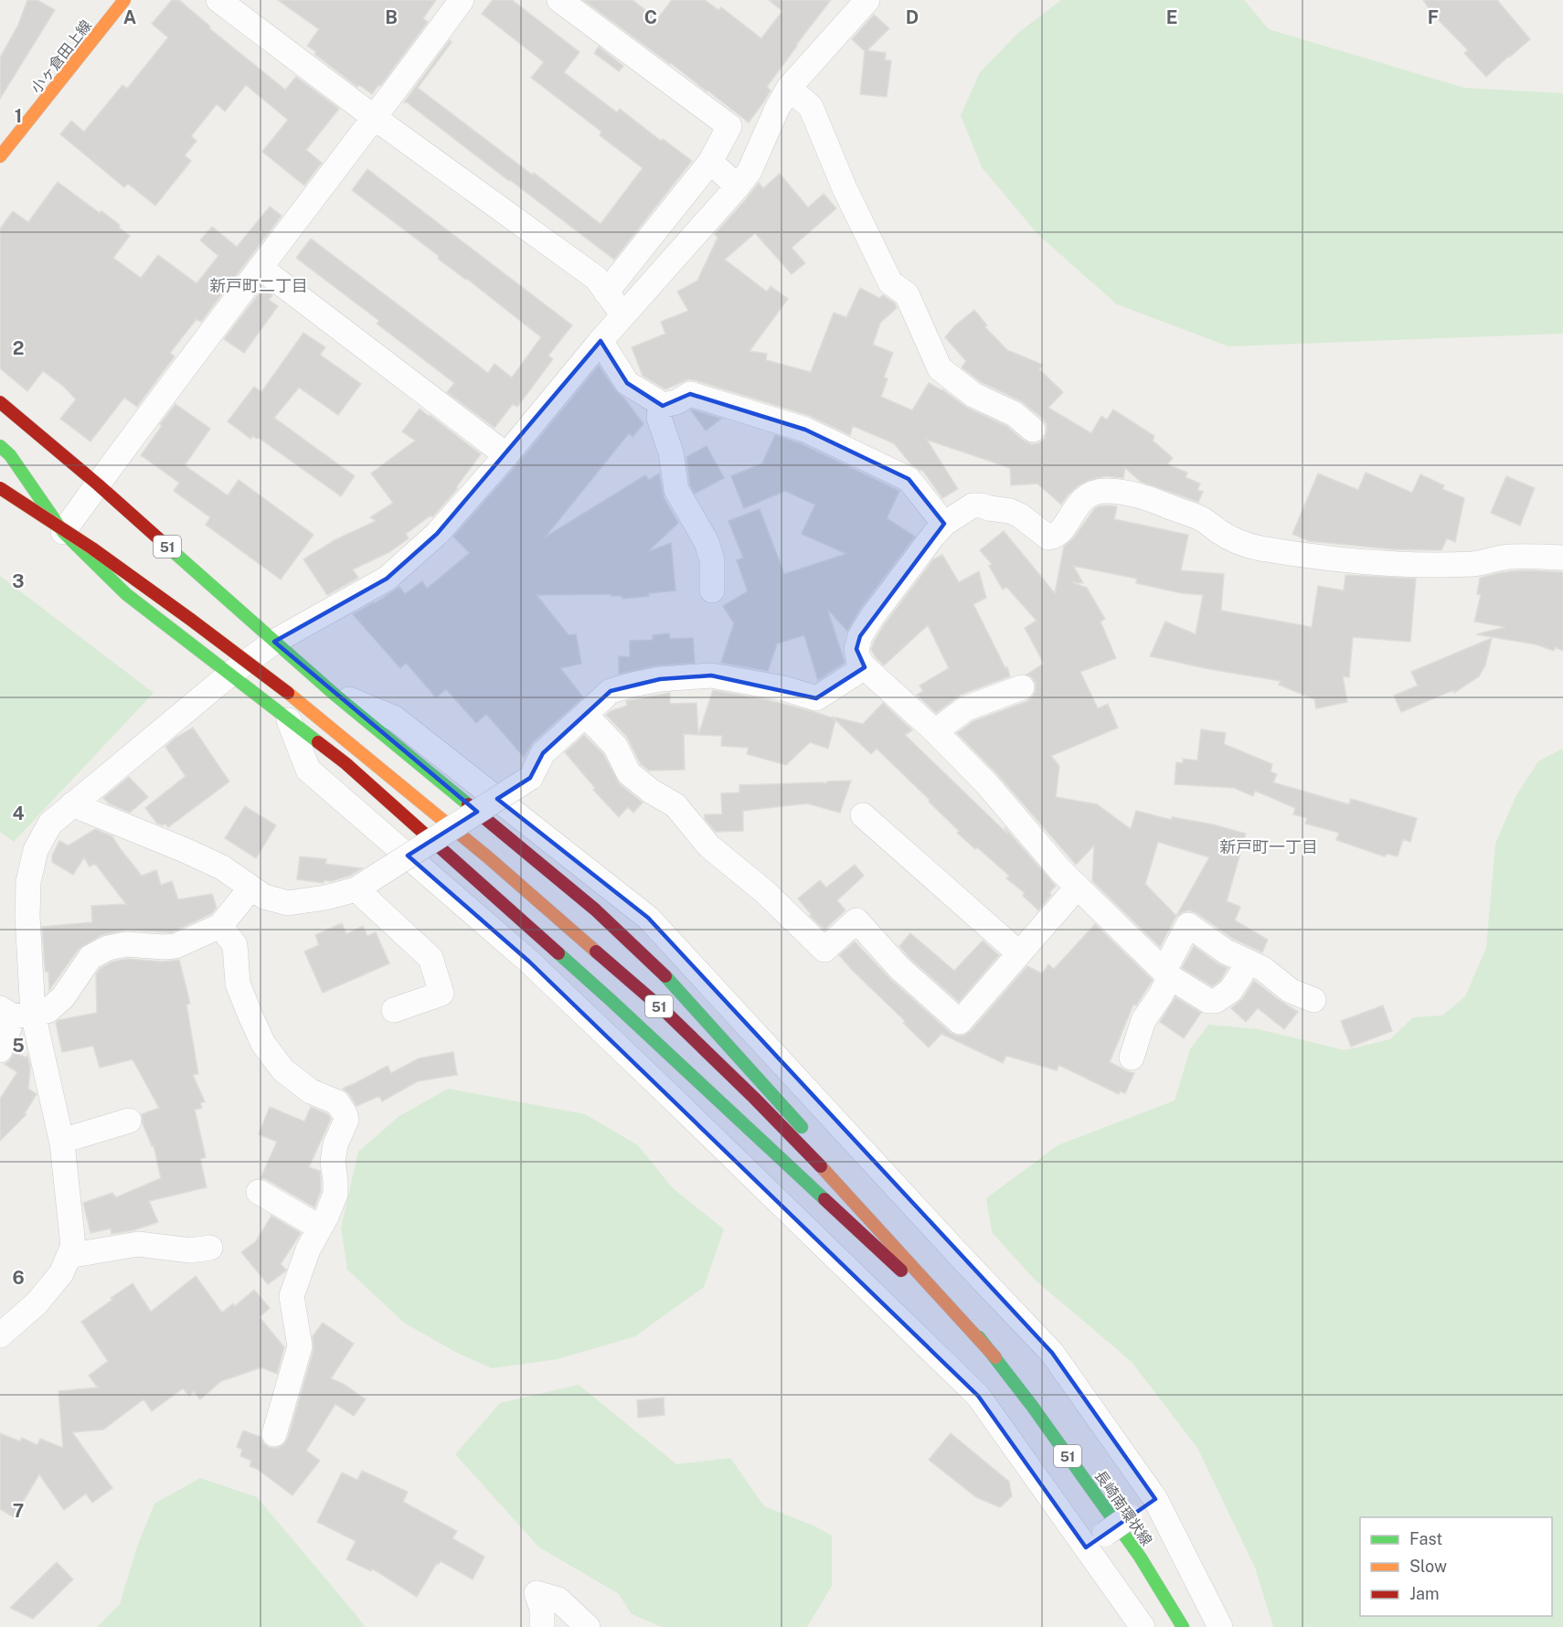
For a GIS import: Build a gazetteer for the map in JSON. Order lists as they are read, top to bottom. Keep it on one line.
{"streets":{"main road":["小ヶ倉田上線","51","長崎南環状線"]},"crossings":[["51","長崎南環状線"]],"districts":["新戸町二丁目","新戸町一丁目"],"legend":["Fast","Slow","Jam"],"grid":{"columns":["A","B","C","D","E","F"],"rows":["1","2","3","4","5","6","7"]}}
